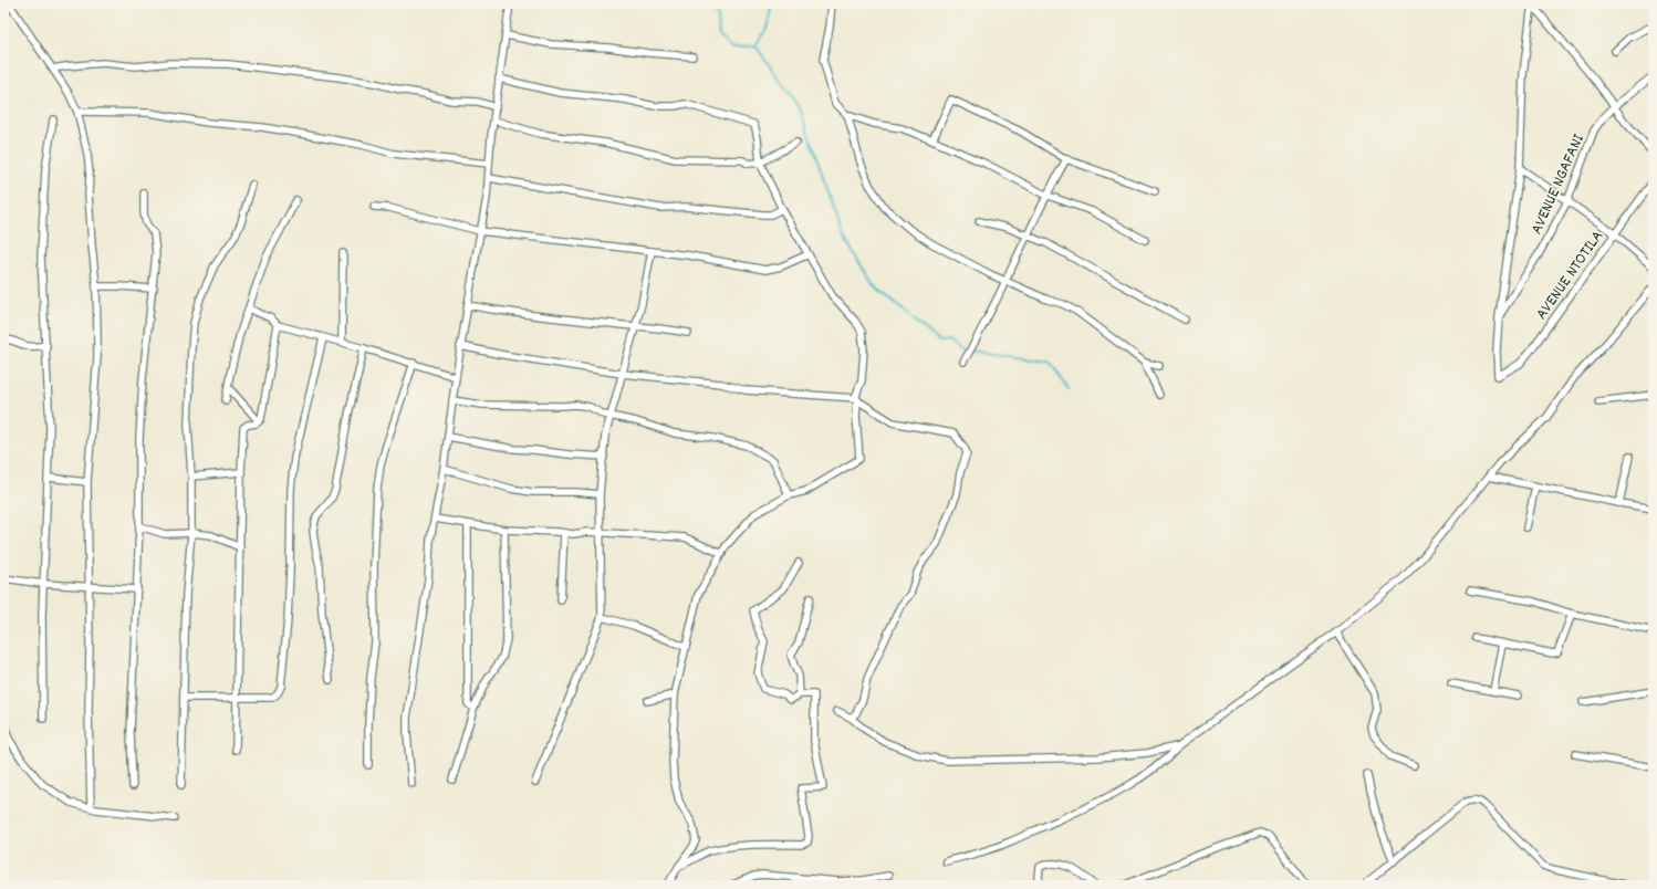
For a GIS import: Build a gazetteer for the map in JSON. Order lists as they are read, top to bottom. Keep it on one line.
{"streets":{"street":["AVENUE NGAFANI","AVENUE NTOTILA"]},"crossings":[["AVENUE NGAFANI","AVENUE NTOTILA"]]}
